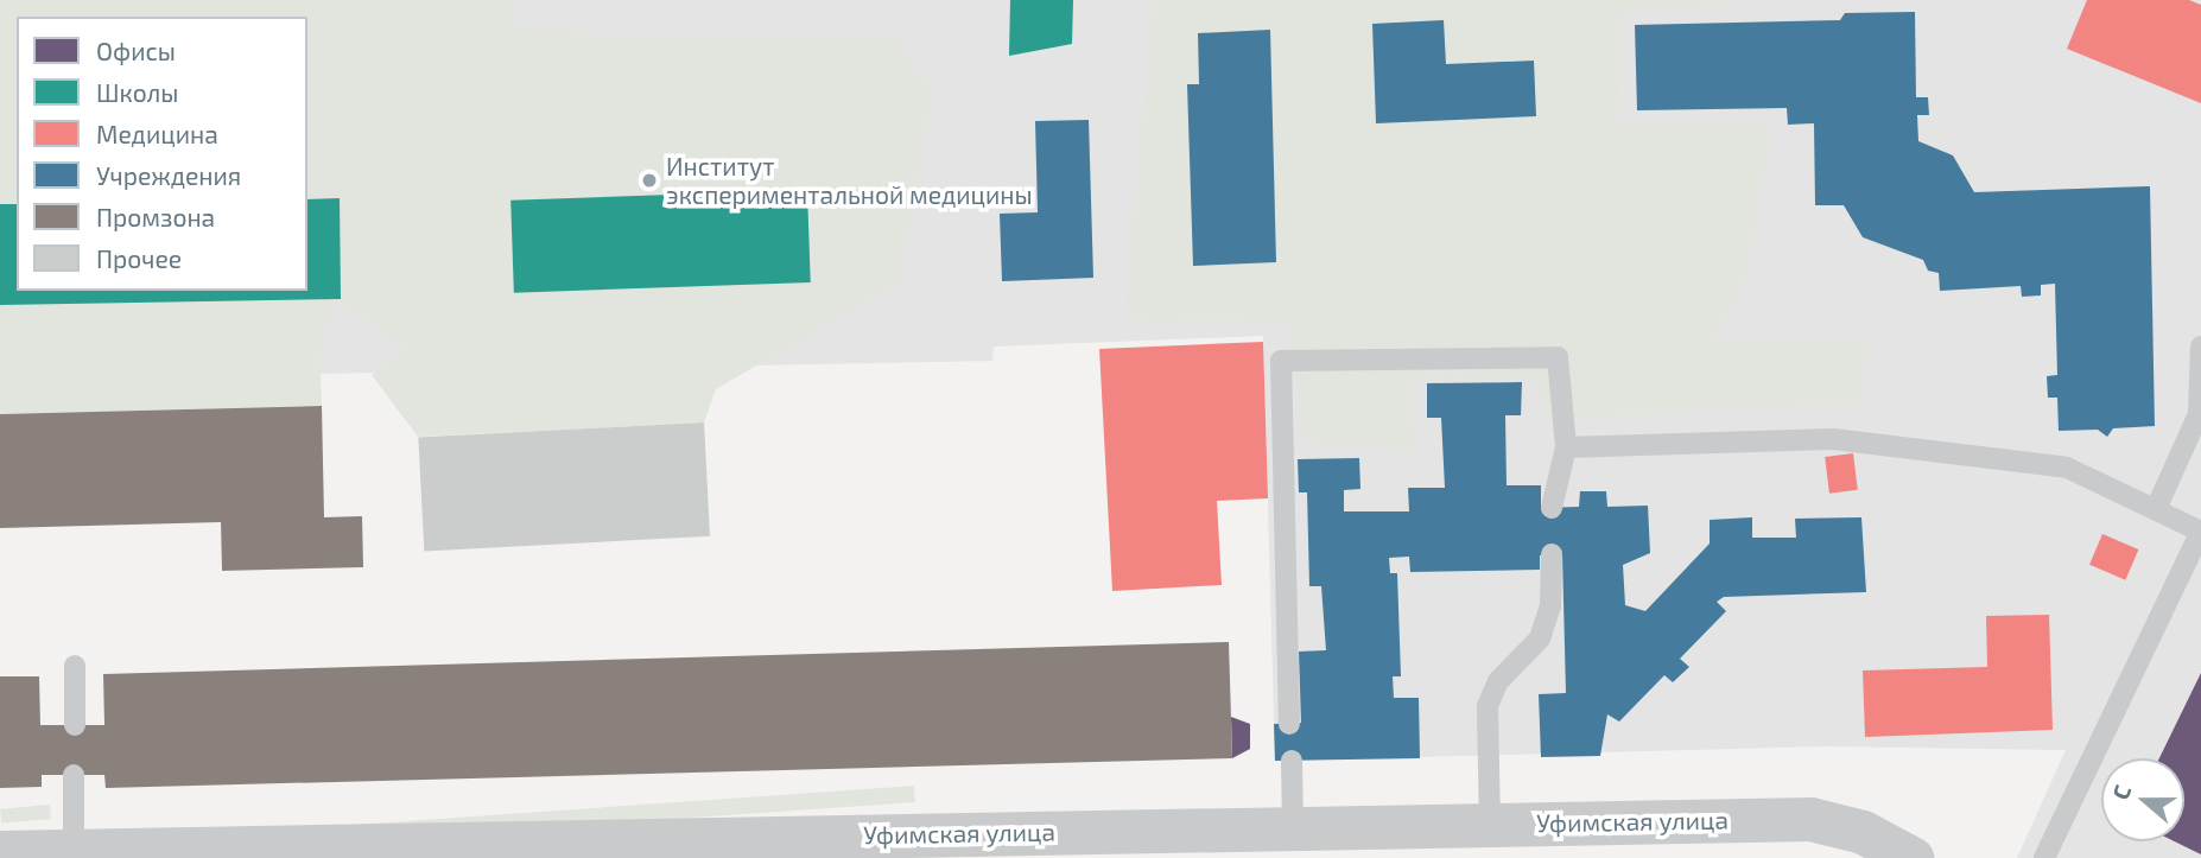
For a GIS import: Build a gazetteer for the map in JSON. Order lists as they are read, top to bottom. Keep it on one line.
{"streets":{"street":["Уфимская улица"]},"places":["Институт экспериментальной медицины"],"legend":["Офисы","Школы","Медицина","Учреждения","Промзона","Прочее"],"north":"left"}
